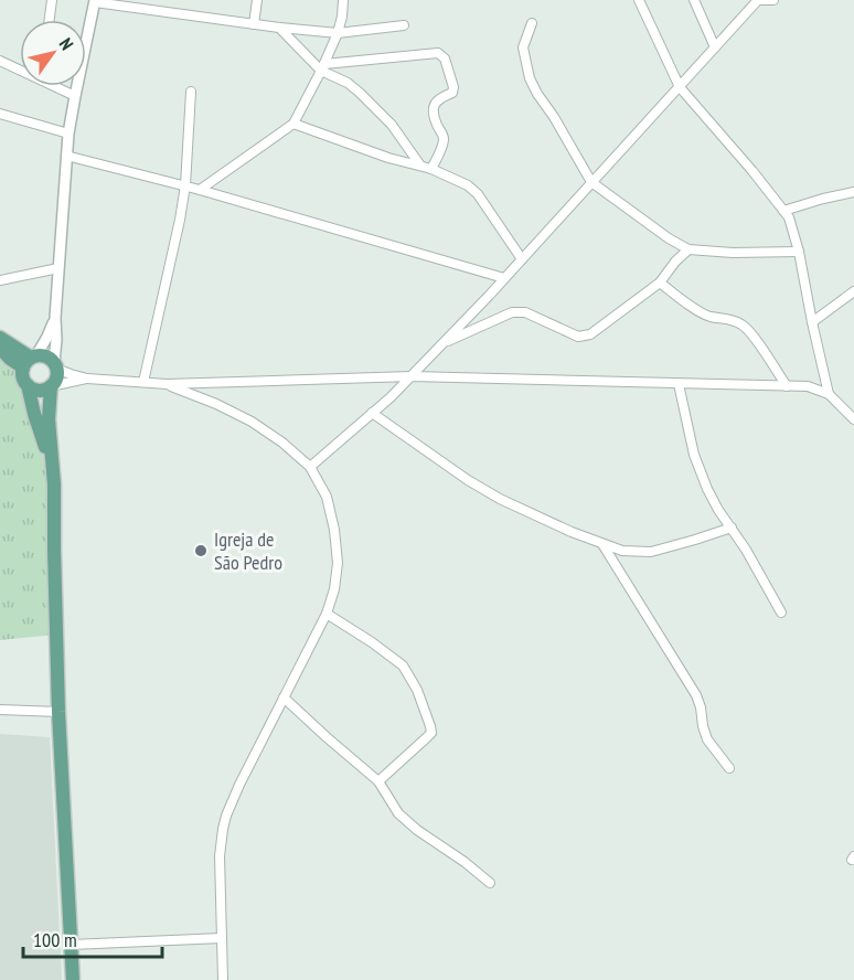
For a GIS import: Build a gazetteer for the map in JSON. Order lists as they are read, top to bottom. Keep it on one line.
{"places":["Igreja de São Pedro"],"scale_bar":"100 m","north":"top right"}
